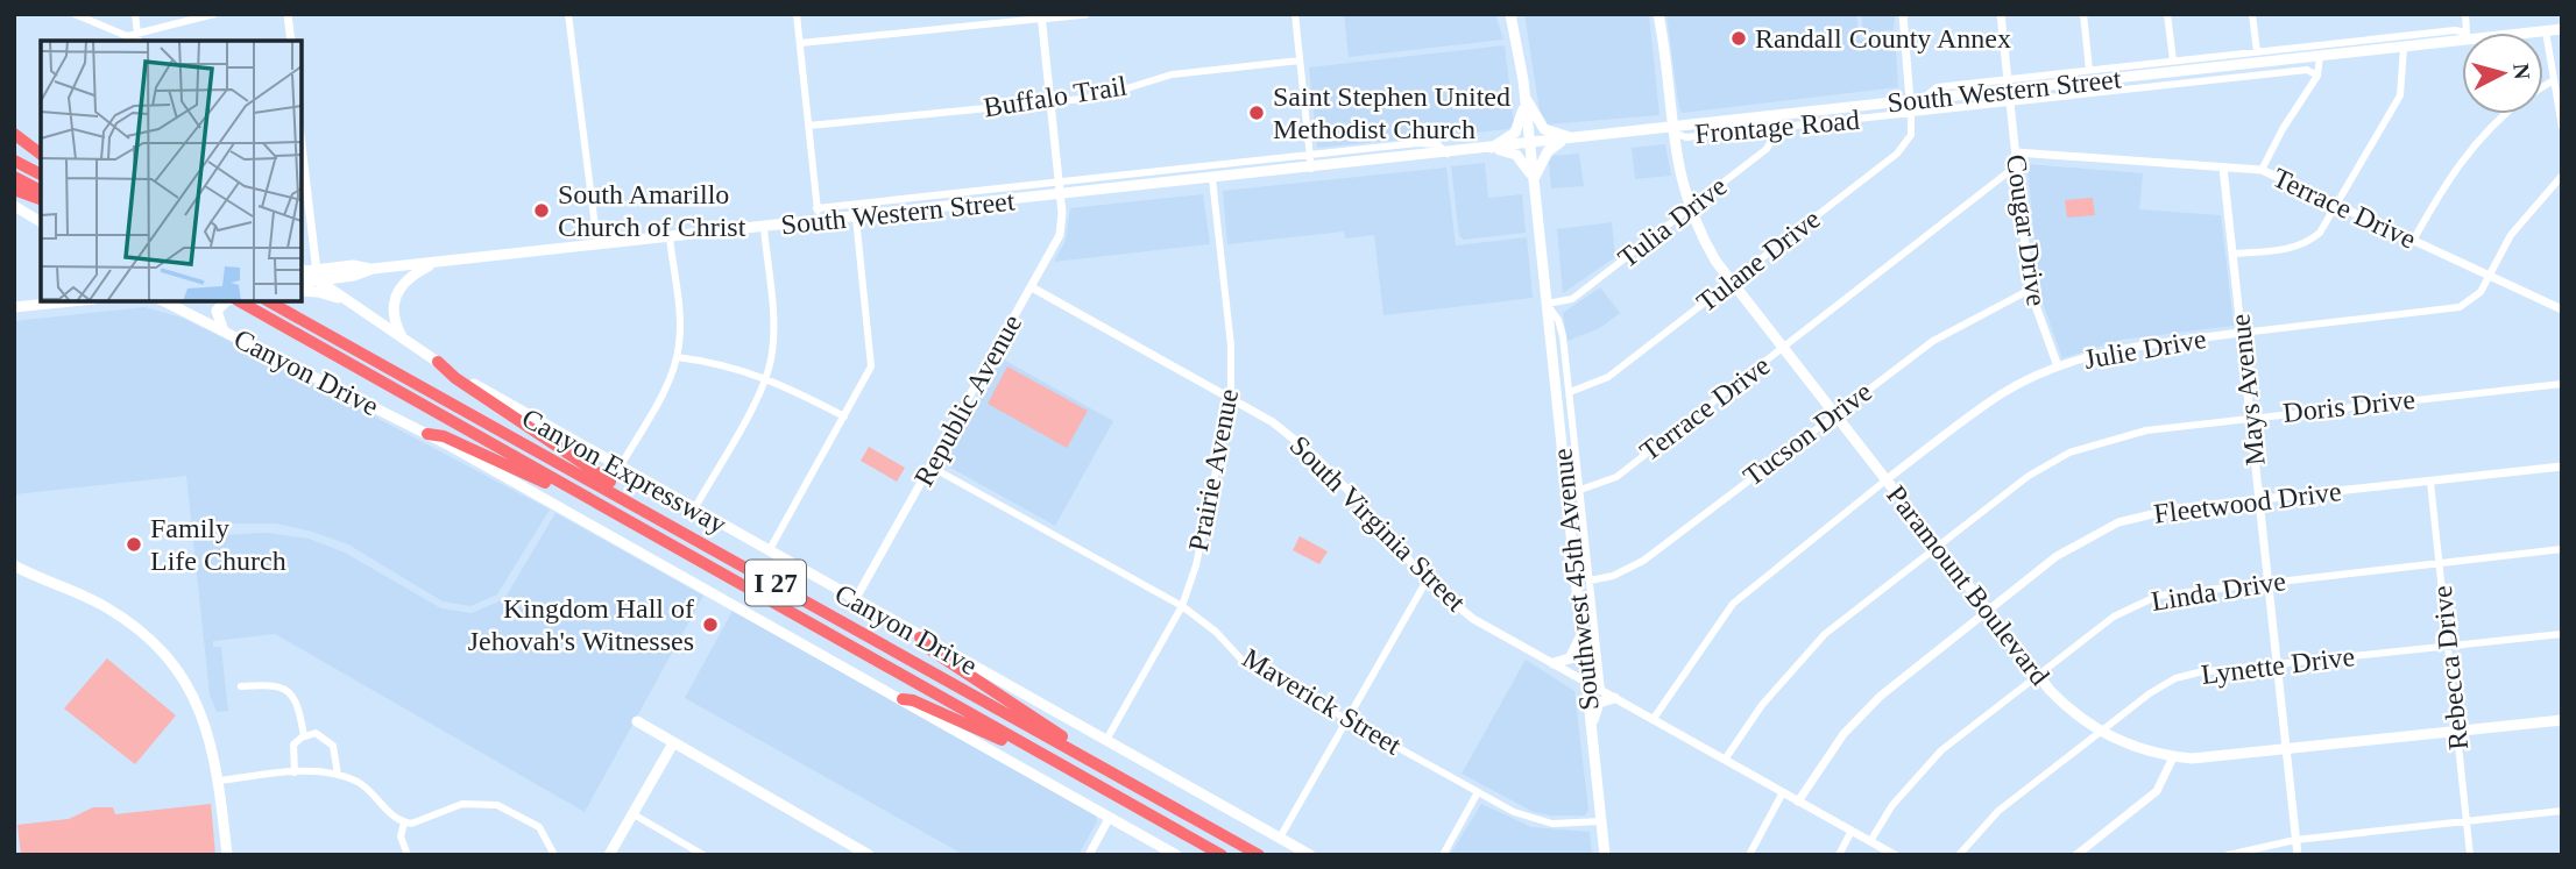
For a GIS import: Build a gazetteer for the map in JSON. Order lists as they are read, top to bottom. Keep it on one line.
{"streets":{"highway":["Canyon Expressway","I 27"],"main road":["South Western Street","Canyon Drive","Southwest 45th Avenue","Paramount Boulevard"],"street":["Buffalo Trail","Frontage Road","Terrace Drive","Tulia Drive","Cougar Drive","Tulane Drive","Julie Drive","Mays Avenue","Republic Avenue","Doris Drive","Tucson Drive","Prairie Avenue","Fleetwood Drive","South Virginia Street","Linda Drive","Lynette Drive","Rebecca Drive","Maverick Street"]},"crossings":[["South Western Street","Frontage Road"],["South Western Street","Tulia Drive"],["South Western Street","Cougar Drive"],["South Western Street","Tulane Drive"],["South Western Street","Canyon Drive"],["South Western Street","Republic Avenue"],["South Western Street","Prairie Avenue"],["South Western Street","Southwest 45th Avenue"],["South Western Street","Paramount Boulevard"],["Buffalo Trail","Republic Avenue"],["Frontage Road","Tulia Drive"],["Frontage Road","Cougar Drive"],["Frontage Road","Tulane Drive"],["Terrace Drive","Cougar Drive"],["Terrace Drive","Julie Drive"],["Terrace Drive","Mays Avenue"],["Terrace Drive","Southwest 45th Avenue"],["Terrace Drive","Paramount Boulevard"],["Tulia Drive","Southwest 45th Avenue"],["Tulia Drive","Paramount Boulevard"],["Cougar Drive","Julie Drive"],["Cougar Drive","Tucson Drive"],["Tulane Drive","Southwest 45th Avenue"],["Tulane Drive","Paramount Boulevard"],["Julie Drive","Mays Avenue"],["Julie Drive","South Virginia Street"],["Julie Drive","Paramount Boulevard"],["Canyon Drive","Republic Avenue"],["Canyon Drive","Prairie Avenue"],["Mays Avenue","Doris Drive"],["Mays Avenue","Fleetwood Drive"],["Mays Avenue","Paramount Boulevard"],["Mays Avenue","Linda Drive"],["Mays Avenue","Lynette Drive"],["Republic Avenue","South Virginia Street"],["Republic Avenue","Maverick Street"],["Doris Drive","South Virginia Street"],["Doris Drive","Paramount Boulevard"],["Tucson Drive","Southwest 45th Avenue"],["Tucson Drive","Paramount Boulevard"],["Prairie Avenue","South Virginia Street"],["Prairie Avenue","Maverick Street"],["Fleetwood Drive","South Virginia Street"],["Fleetwood Drive","Paramount Boulevard"],["Fleetwood Drive","Rebecca Drive"],["South Virginia Street","Southwest 45th Avenue"],["South Virginia Street","Linda Drive"],["Southwest 45th Avenue","Maverick Street"],["Paramount Boulevard","Linda Drive"],["Paramount Boulevard","Lynette Drive"],["Paramount Boulevard","Rebecca Drive"],["Linda Drive","Rebecca Drive"],["Lynette Drive","Rebecca Drive"]],"places":["Randall County Annex","Saint Stephen United Methodist Church","South Amarillo Church of Christ","Family Life Church","Kingdom Hall of Jehovah's Witnesses"],"north":"right"}
